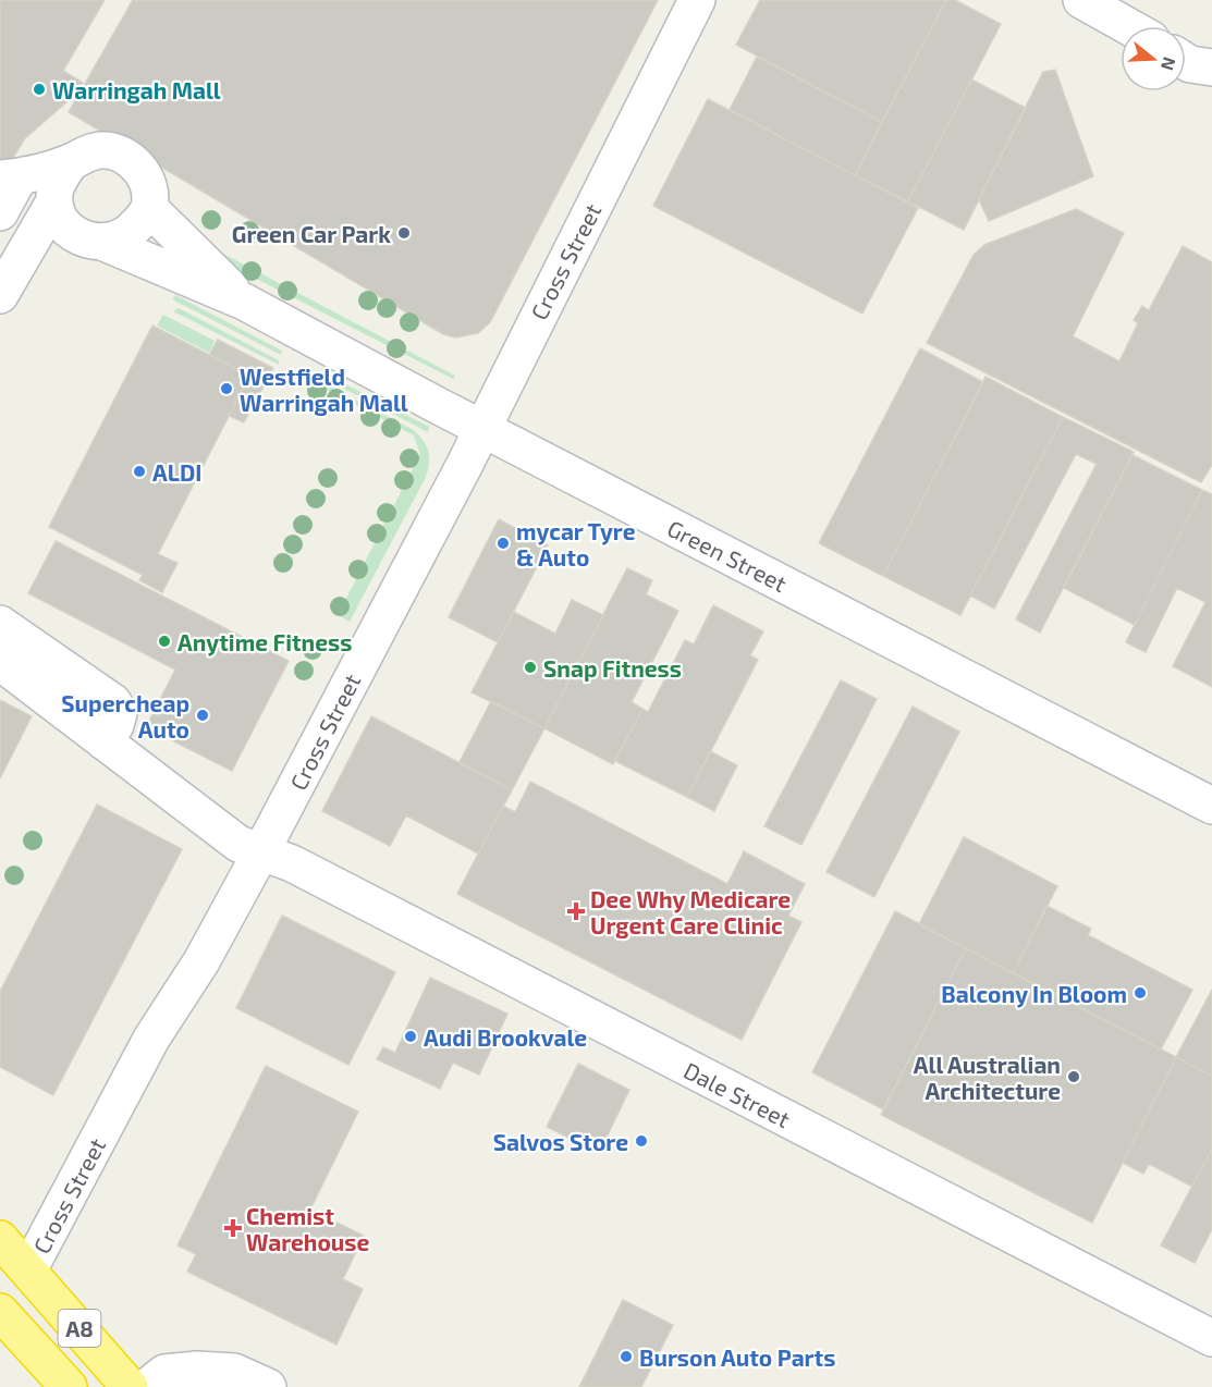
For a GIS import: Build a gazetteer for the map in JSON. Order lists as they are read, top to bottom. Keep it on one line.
{"streets":{"highway":["Cross Street","A8"],"street":["Green Street","Dale Street"]},"crossings":[["Cross Street","Green Street"],["Cross Street","Dale Street"],["Cross Street","A8"]],"places":{"other":["Warringah Mall","Green Car Park","Westfield Warringah Mall","ALDI","mycar Tyre & Auto","Anytime Fitness","Snap Fitness","Supercheap Auto","Balcony In Bloom","Audi Brookvale","All Australian Architecture","Salvos Store","Burson Auto Parts"],"health":["Dee Why Medicare Urgent Care Clinic","Chemist Warehouse"]},"north":"right"}
